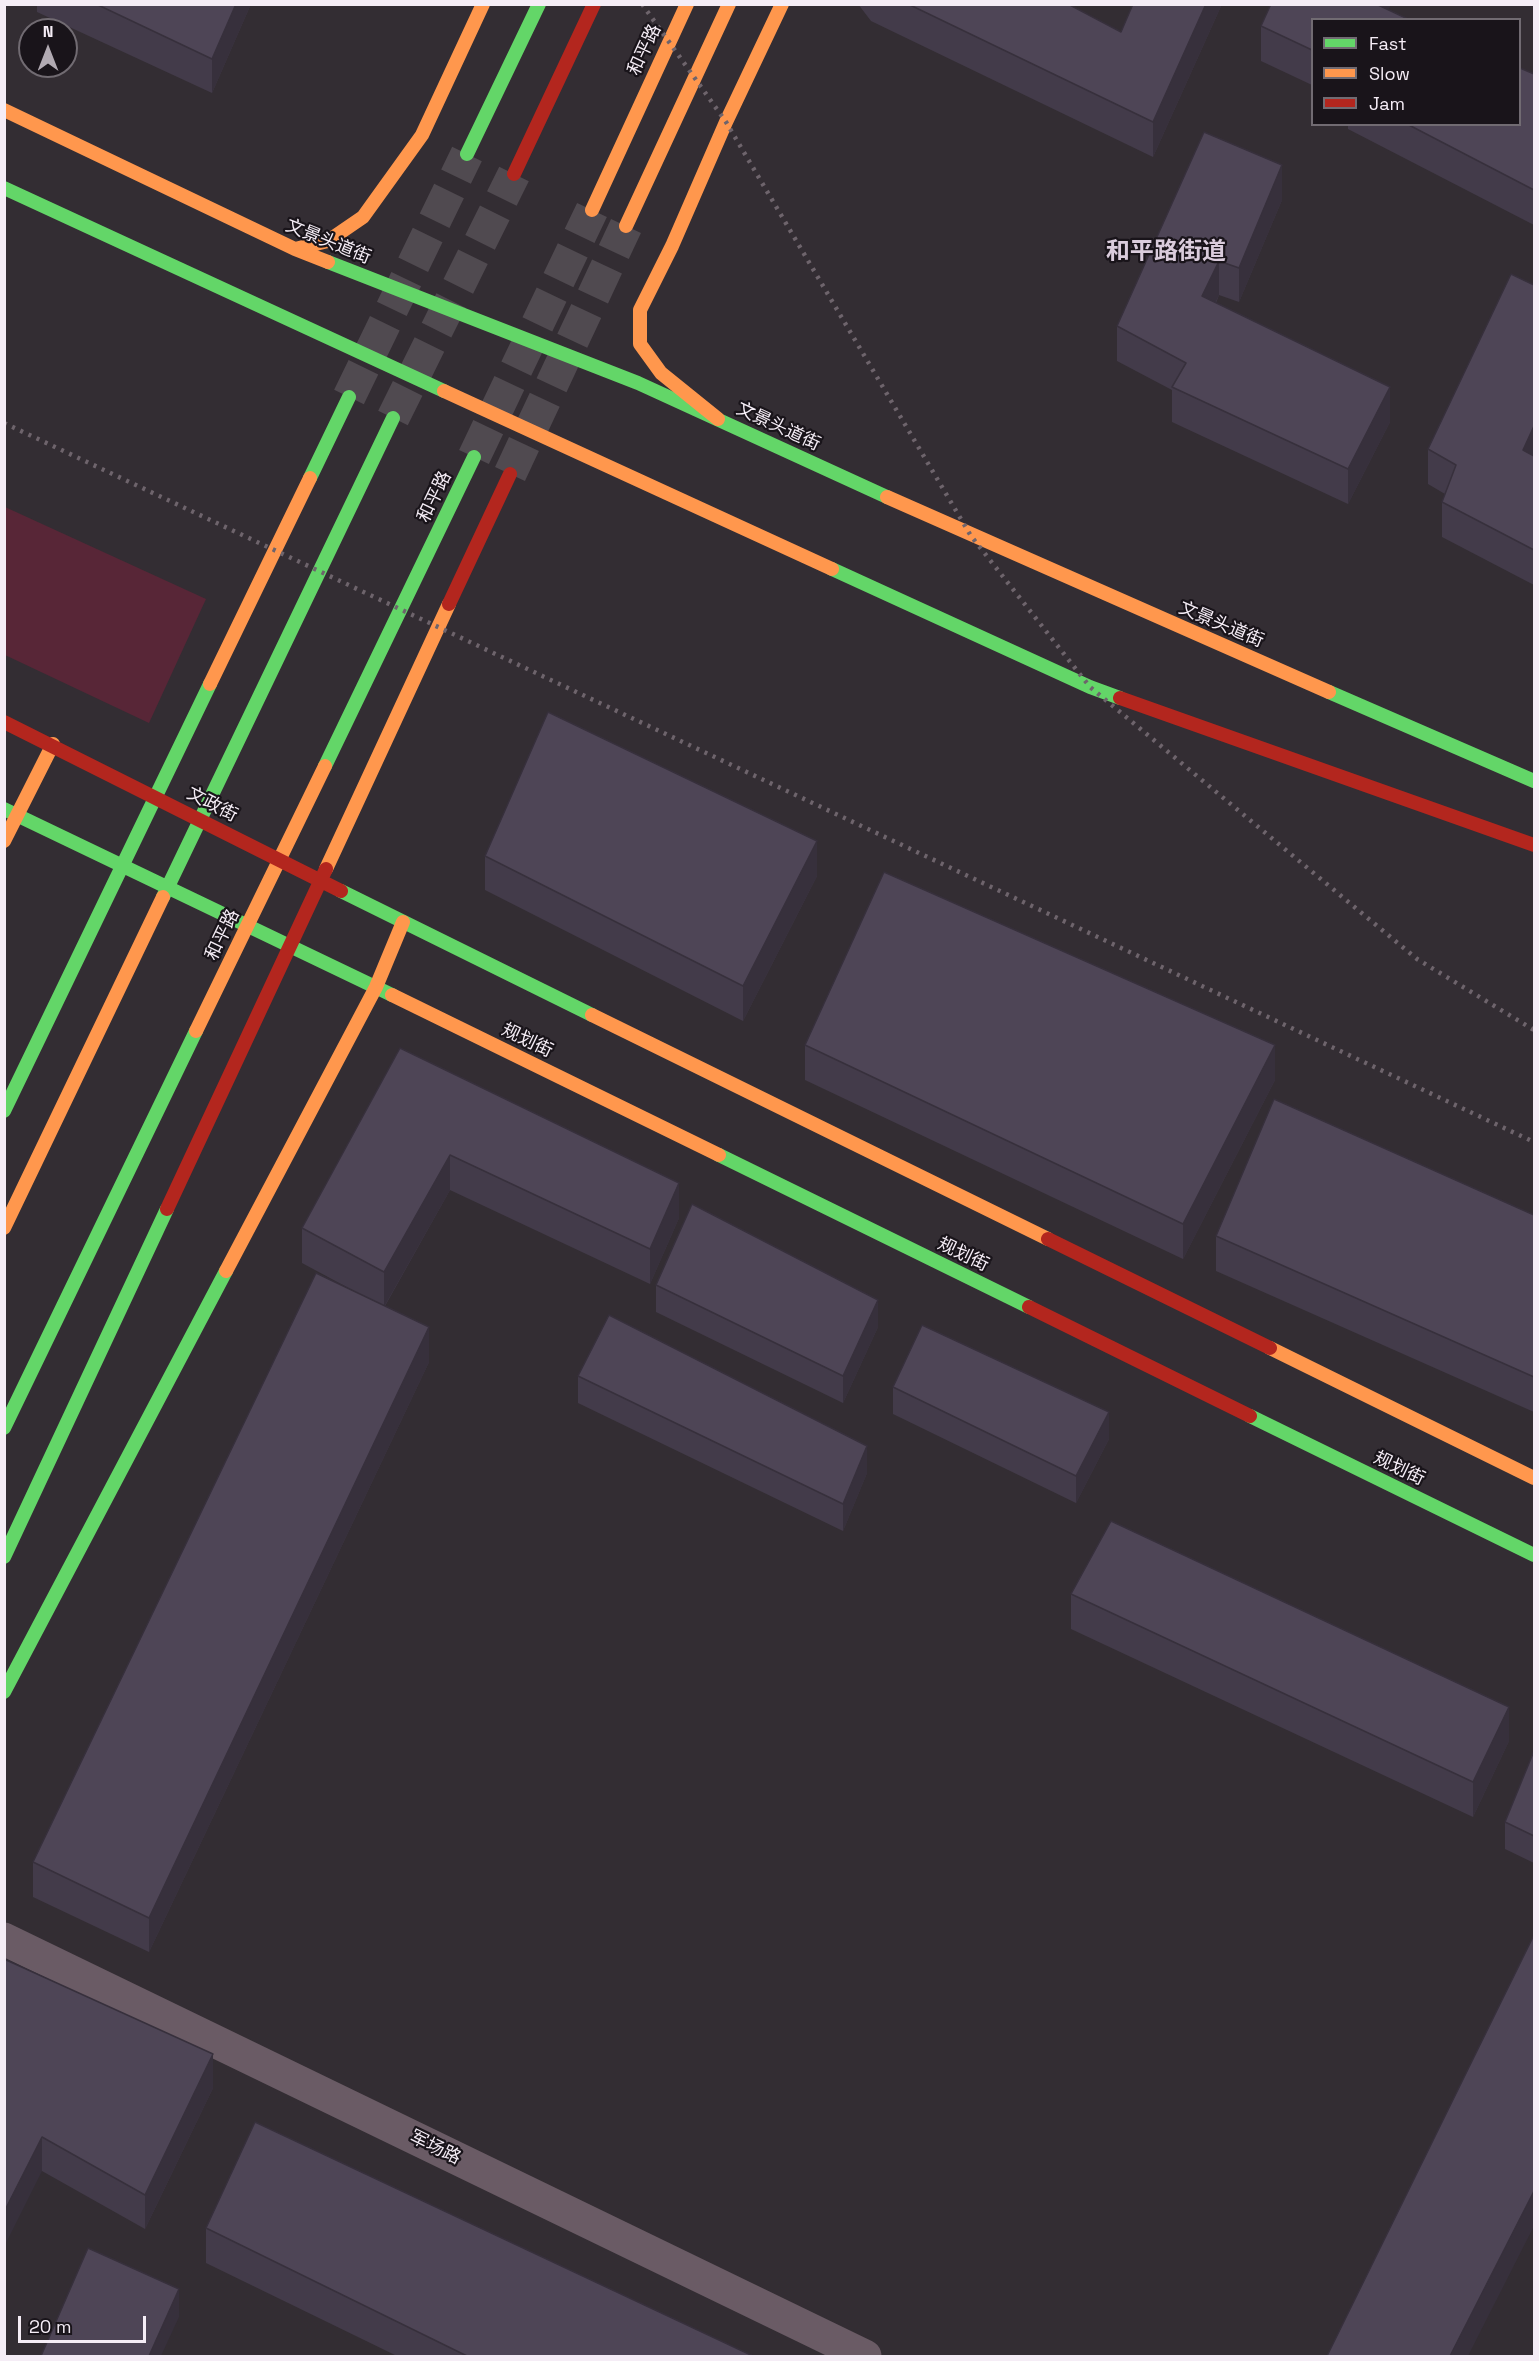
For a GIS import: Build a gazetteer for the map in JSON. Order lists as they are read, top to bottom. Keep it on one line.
{"streets":{"main road":["和平路","文景头道街","文政街","规划街"],"street":["军场路"]},"districts":["和平路街道"],"legend":["Fast","Slow","Jam"],"scale_bar":"20 m","north":"top"}
